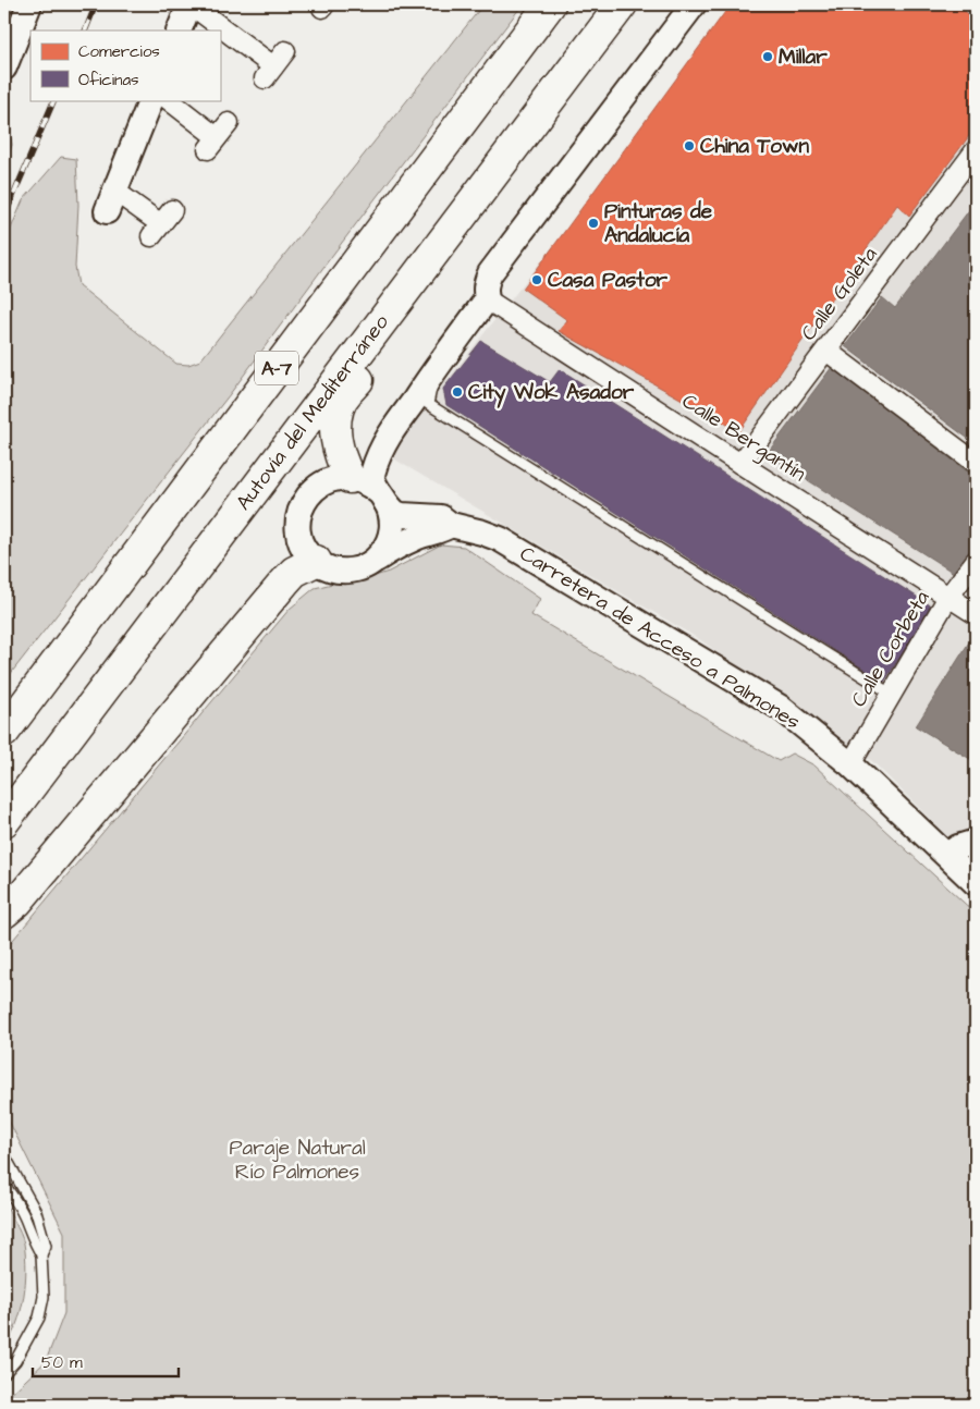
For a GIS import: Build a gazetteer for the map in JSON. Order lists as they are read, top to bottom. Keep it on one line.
{"streets":{"highway":["A-7","Autovía del Mediterráneo"],"street":["Calle Goleta","Calle Bergantín","Carretera de Acceso a Palmones","Calle Corbeta"]},"crossings":[["Calle Goleta","Calle Bergantín"],["Calle Bergantín","Calle Corbeta"],["Carretera de Acceso a Palmones","Calle Corbeta"]],"parks":["Paraje Natural Río Palmones"],"places":["Millar","China Town","Pinturas de Andalucía","Casa Pastor","City Wok Asador"],"legend":["Comercios","Oficinas"],"scale_bar":"50 m"}
